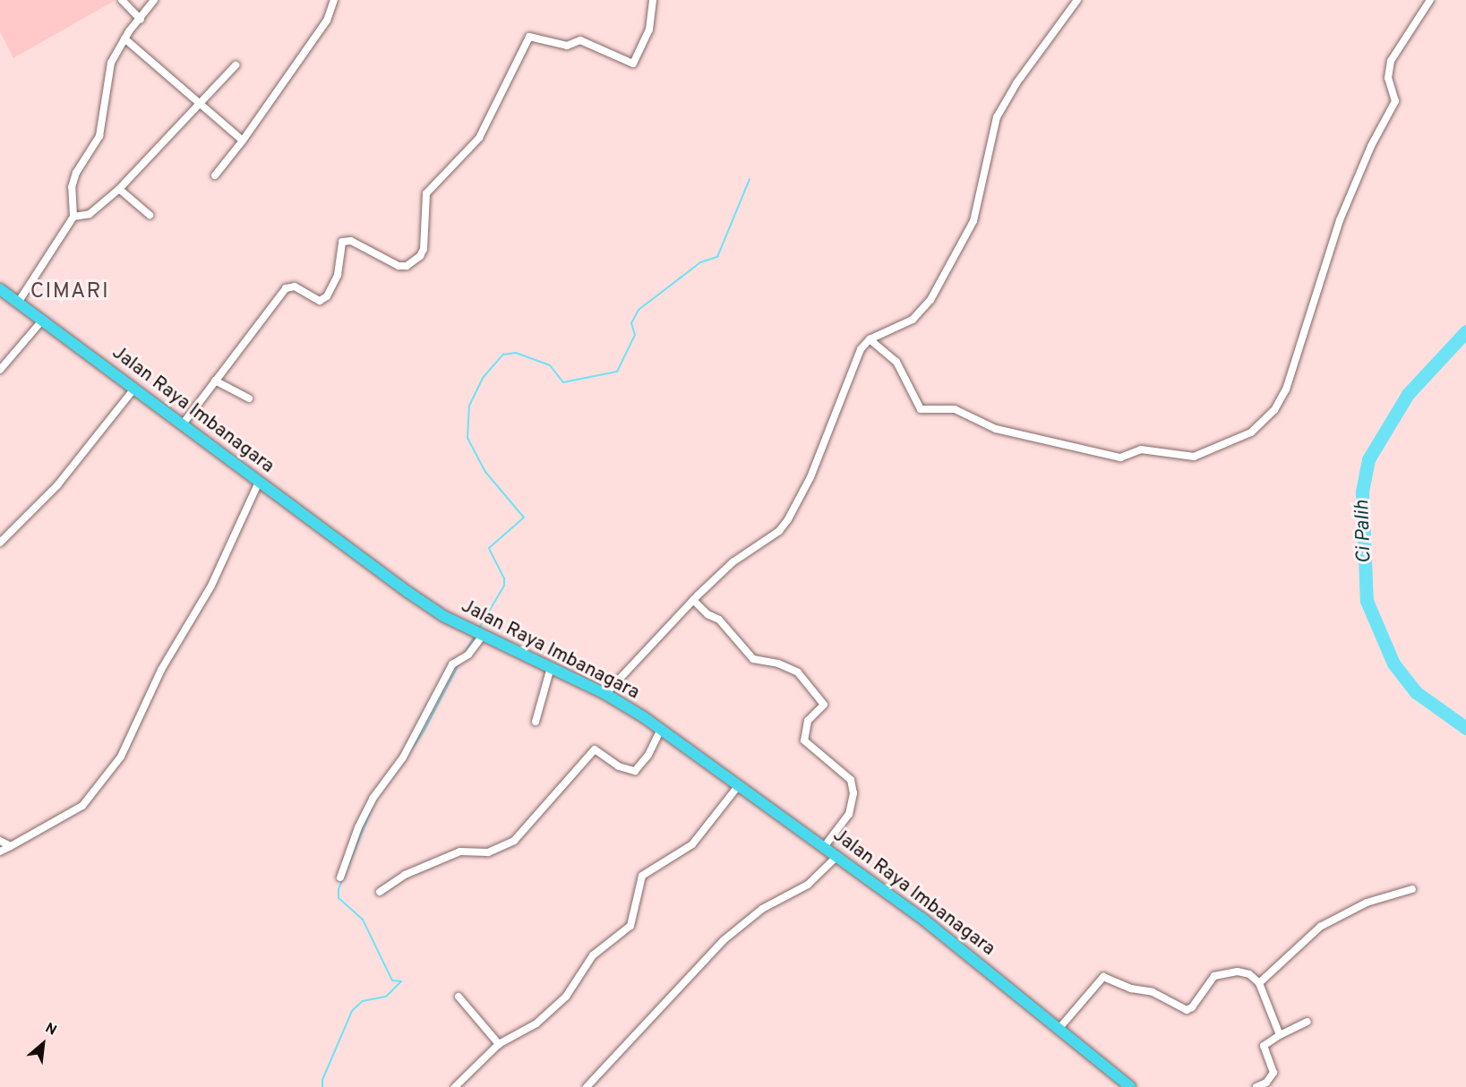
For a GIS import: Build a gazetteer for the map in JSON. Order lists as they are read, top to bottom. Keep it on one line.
{"streets":{"highway":["Jalan Raya Imbanagara"]},"districts":["CIMARI"],"water":["Ci Palih"],"north":"top right"}
